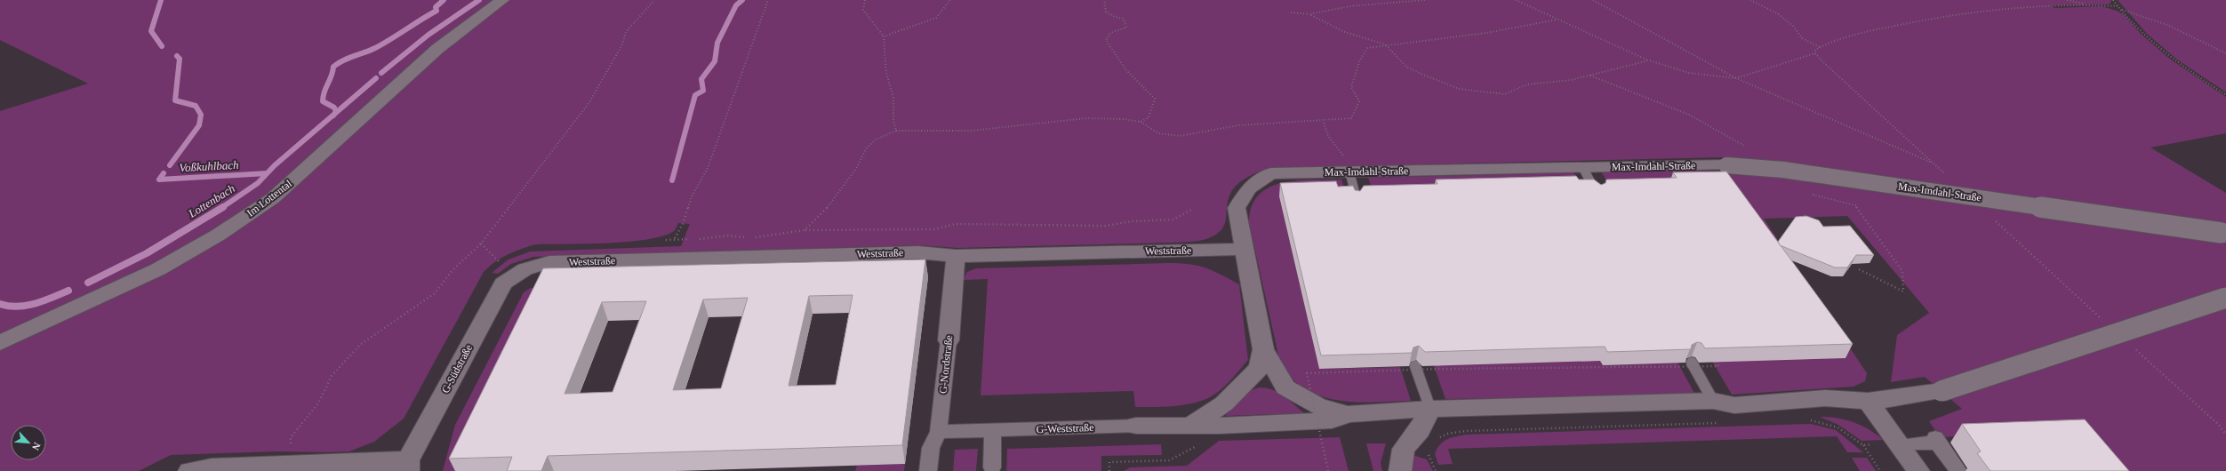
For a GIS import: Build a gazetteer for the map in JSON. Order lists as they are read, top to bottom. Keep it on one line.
{"streets":{"street":["Max-Imdahl-Straße","Im Lottental","Weststraße","G-Nordstraße","G-Südstraße","G-Weststraße"]},"crossings":[["Max-Imdahl-Straße","Weststraße"],["Max-Imdahl-Straße","G-Weststraße"],["Weststraße","G-Nordstraße"],["Weststraße","G-Südstraße"],["G-Nordstraße","G-Weststraße"]],"water":["Voßkuhlbach","Lottenbach"],"north":"bottom right"}
